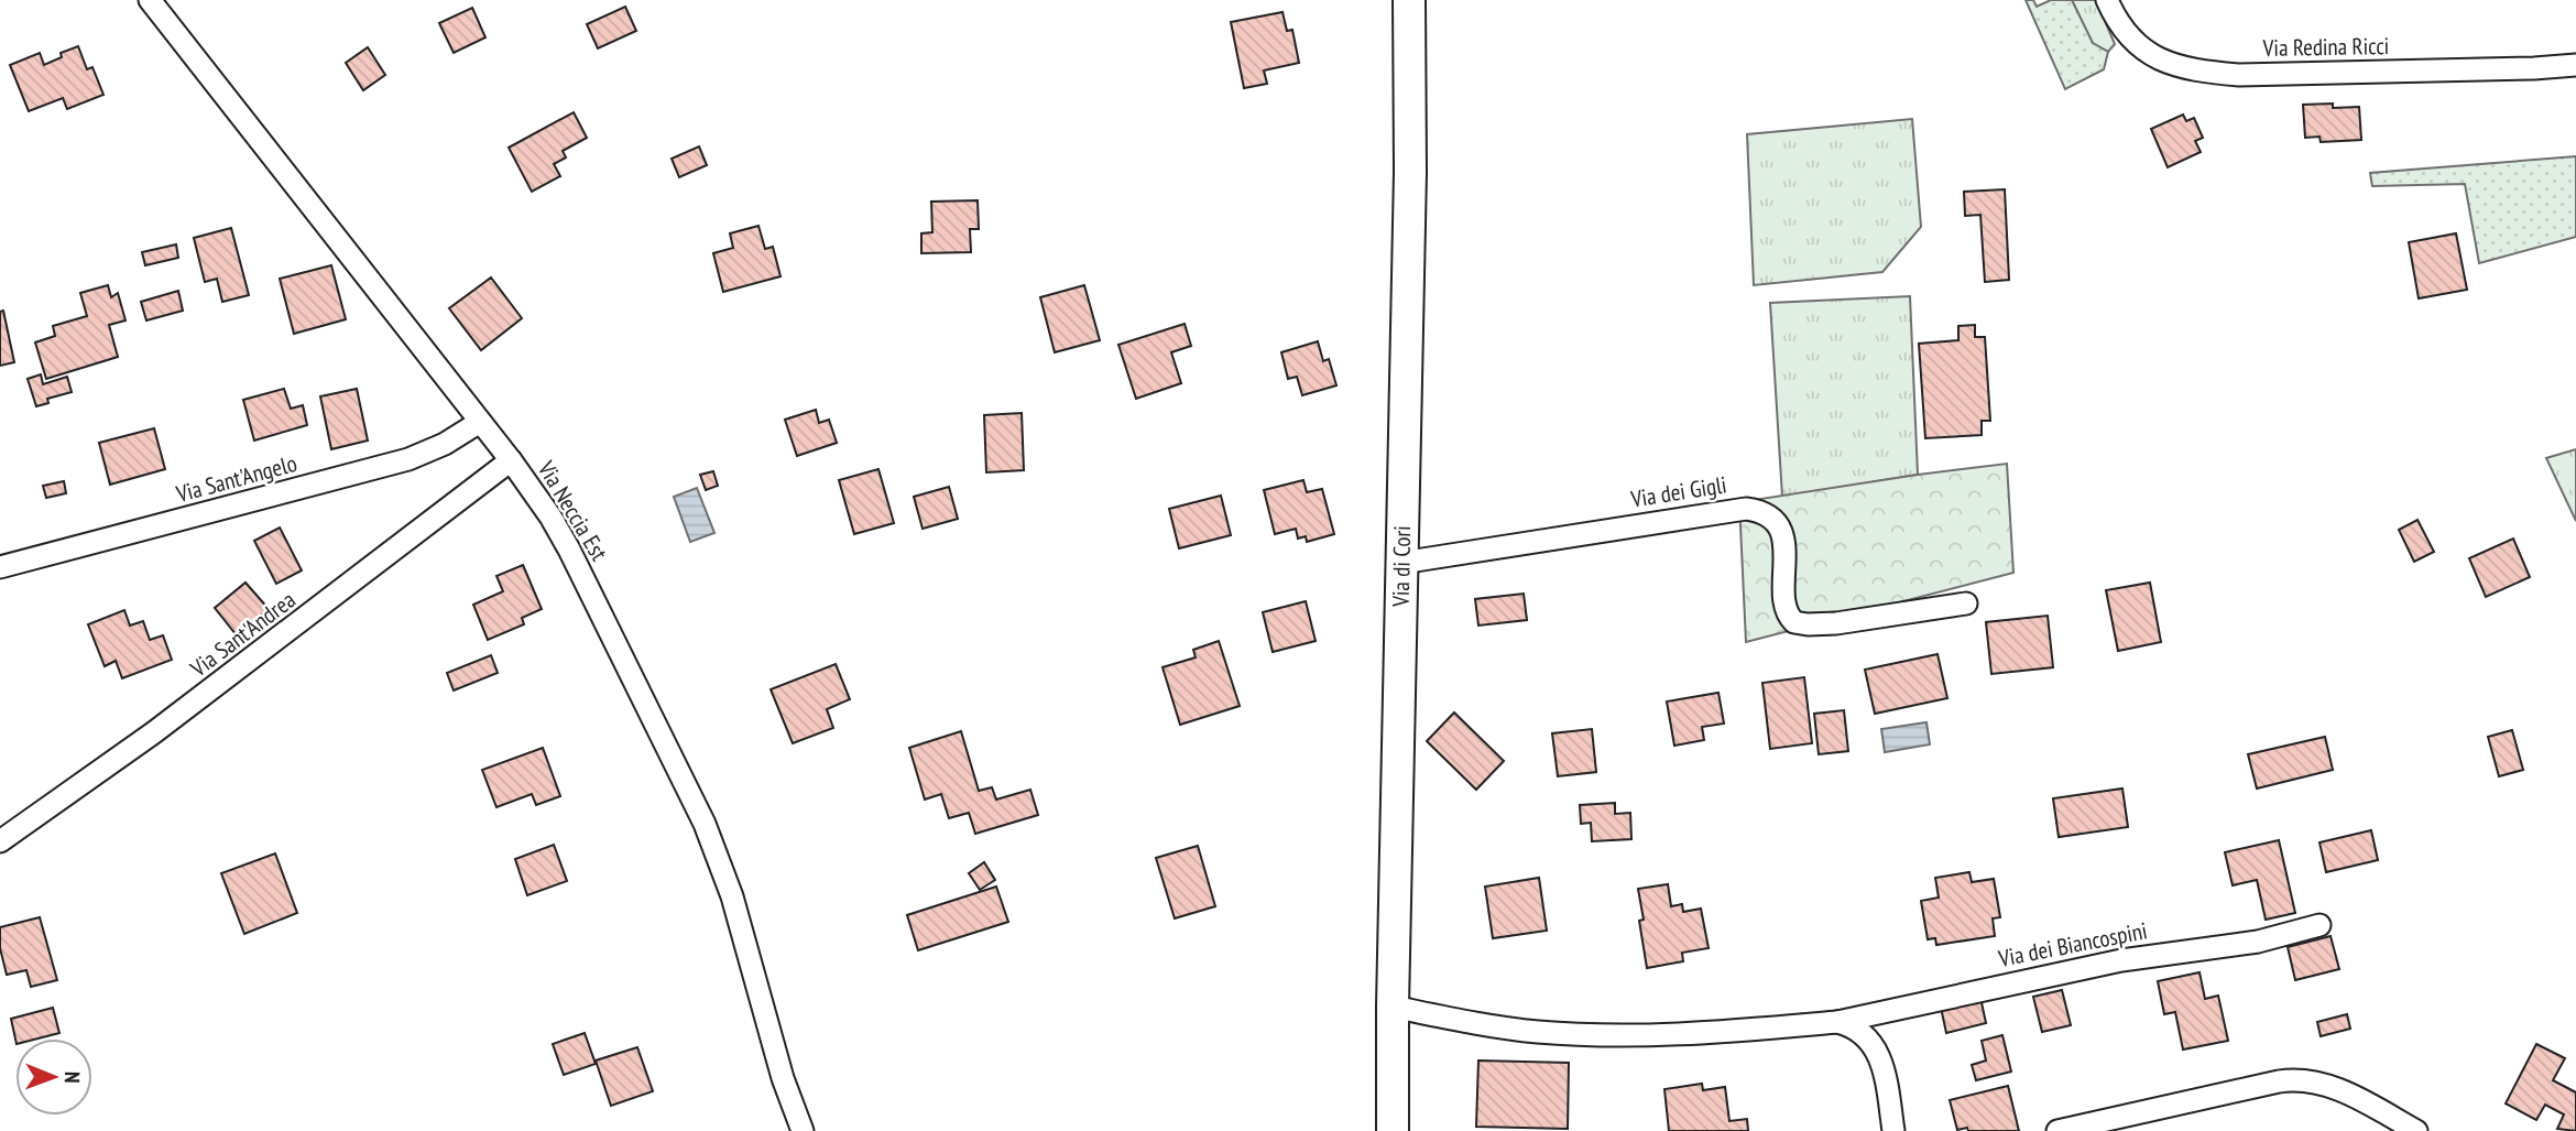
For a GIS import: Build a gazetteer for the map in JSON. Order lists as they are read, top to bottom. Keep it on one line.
{"streets":{"main road":["Via di Cori"],"street":["Via Redina Ricci","Via Sant'Angelo","Via dei Gigli","Via Neccia Est","Via Sant'Andrea","Via dei Biancospini"]},"crossings":[["Via Sant'Angelo","Via Neccia Est"],["Via dei Gigli","Via di Cori"],["Via Neccia Est","Via Sant'Andrea"],["Via di Cori","Via dei Biancospini"]],"north":"right"}
